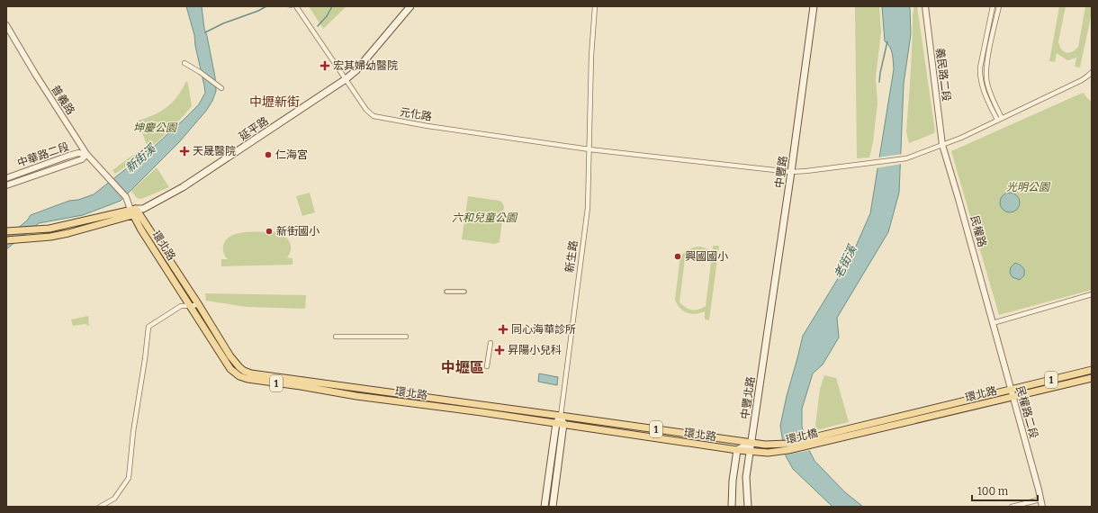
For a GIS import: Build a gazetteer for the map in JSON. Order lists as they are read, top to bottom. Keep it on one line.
{"streets":{"main road":["延平路","中豐路","環北路","新生路","1","中豐北路","環北橋"],"street":["義民路二段","普義路","元化路","中華路二段","民權路","民權路二段"]},"crossings":[["義民路二段","元化路"],["義民路二段","民權路"],["普義路","延平路"],["普義路","中華路二段"],["普義路","環北路"],["元化路","延平路"],["元化路","中豐路"],["元化路","民權路"],["元化路","新生路"],["延平路","環北路"],["中豐路","中豐北路"],["民權路","民權路二段"],["環北路","新生路"],["環北路","1"],["環北路","中豐北路"],["環北路","民權路二段"],["環北路","環北橋"],["1","民權路二段"]],"districts":["中壢新街","中壢區"],"water":["新街溪","老街溪"],"parks":["坤慶公園","光明公園","六和兒童公園"],"places":{"health":["宏其婦幼醫院","天晟醫院","同心海華診所","昇陽小兒科"],"other":["仁海宮","新街國小","興國國小"]},"scale_bar":"100 m"}
